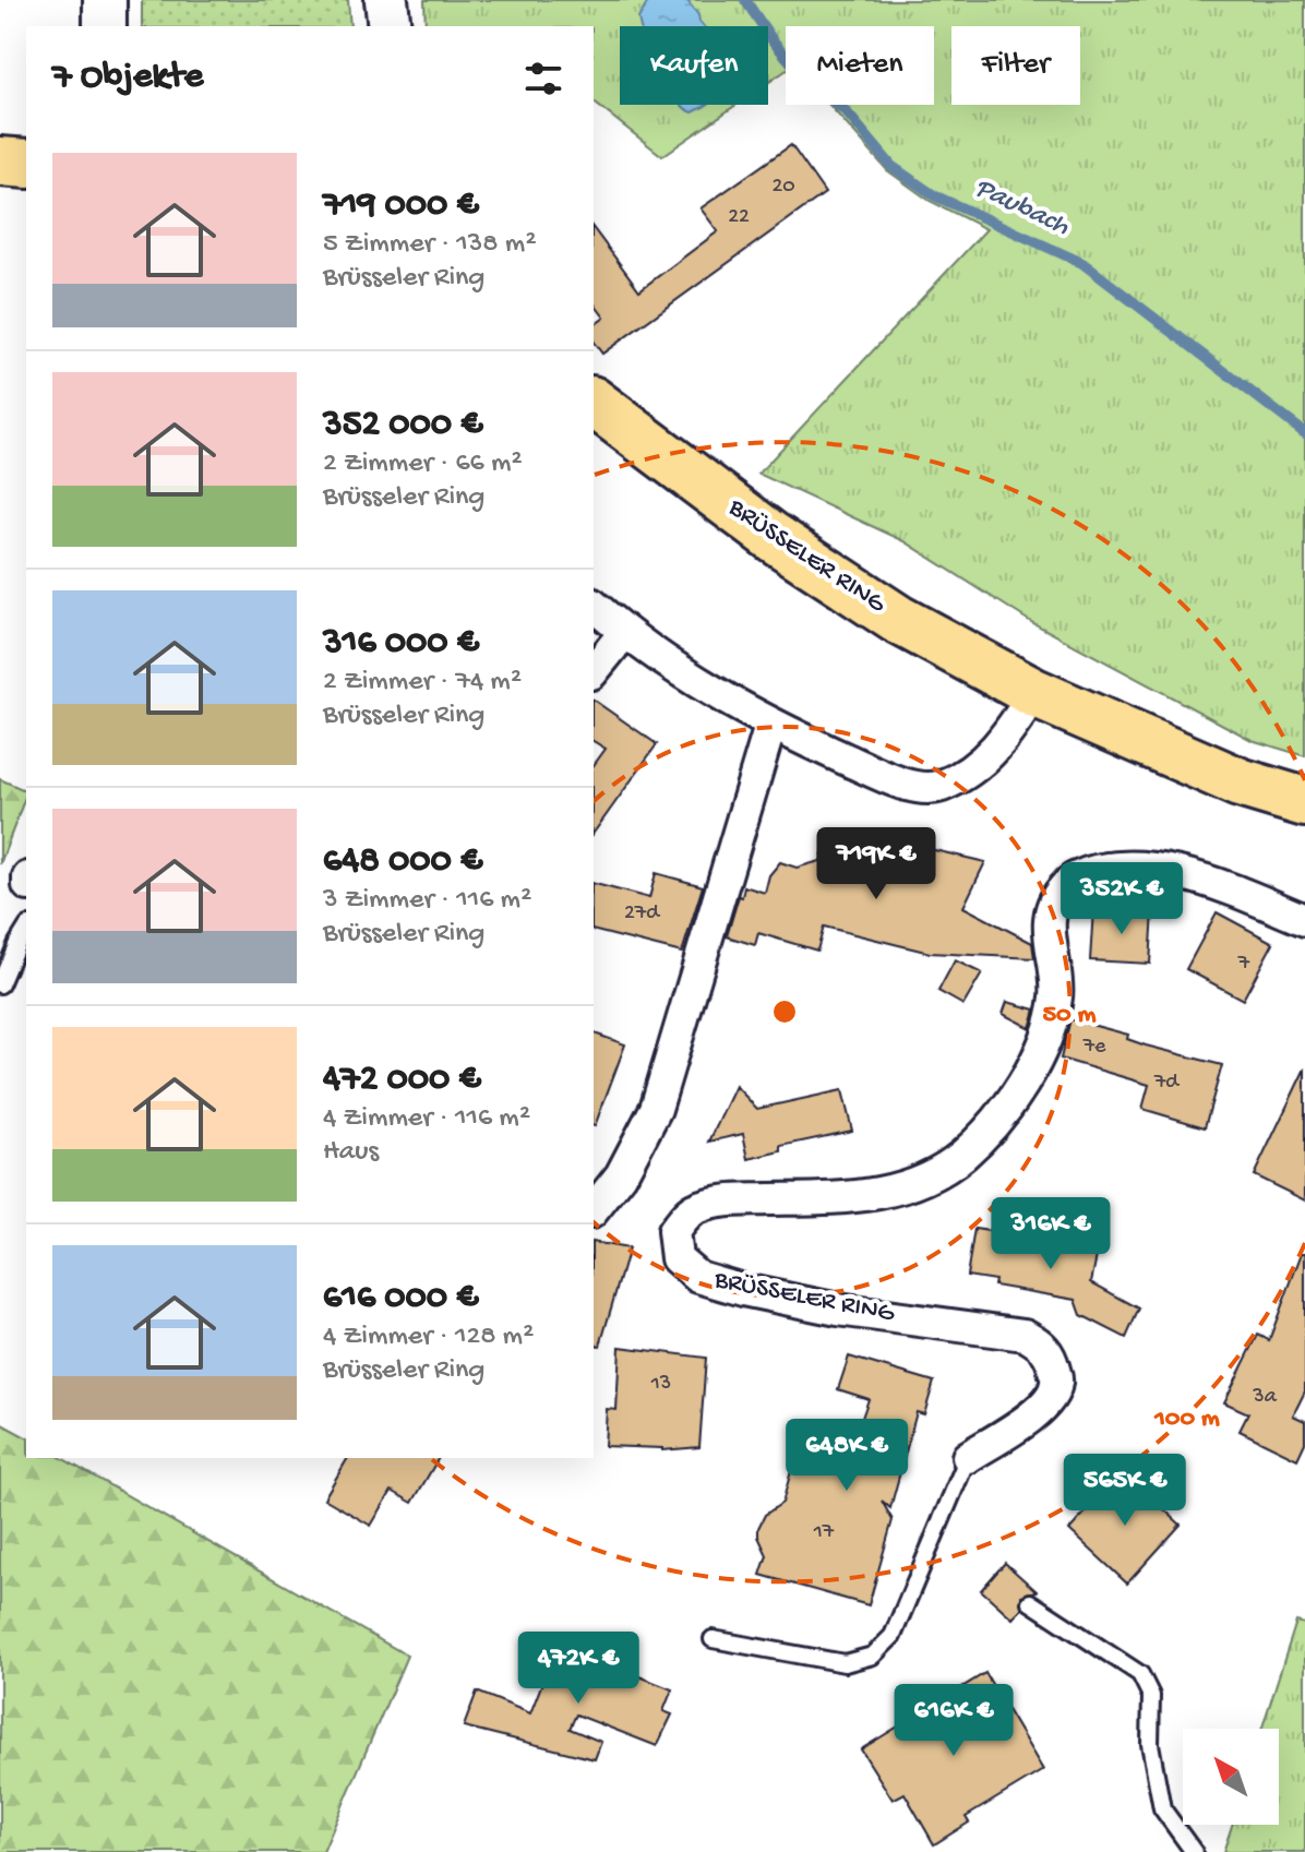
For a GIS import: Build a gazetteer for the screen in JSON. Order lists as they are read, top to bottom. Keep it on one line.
{"streets":{"main road":["BRÜSSELER RING"]},"water":["Paubach"],"house_numbers":["20","22","27d","7","7e","7d","13","3a","17"],"north":"top left","page":{"chip":["Kaufen","Mieten","Filter"],"heading":"7 Objekte","list":[{"name":"719 000 €","note":"5 Zimmer · 138 m² · Brüsseler Ring"},{"name":"352 000 €","note":"2 Zimmer · 66 m² · Brüsseler Ring"},{"name":"316 000 €","note":"2 Zimmer · 74 m² · Brüsseler Ring"},{"name":"648 000 €","note":"3 Zimmer · 116 m² · Brüsseler Ring"},{"name":"472 000 €","note":"4 Zimmer · 116 m² · Haus"},{"name":"616 000 €","note":"4 Zimmer · 128 m² · Brüsseler Ring"}],"price":["719K €","352K €","316K €","648K €","565K €","472K €","616K €"]},"rings":["50 m","100 m"]}
